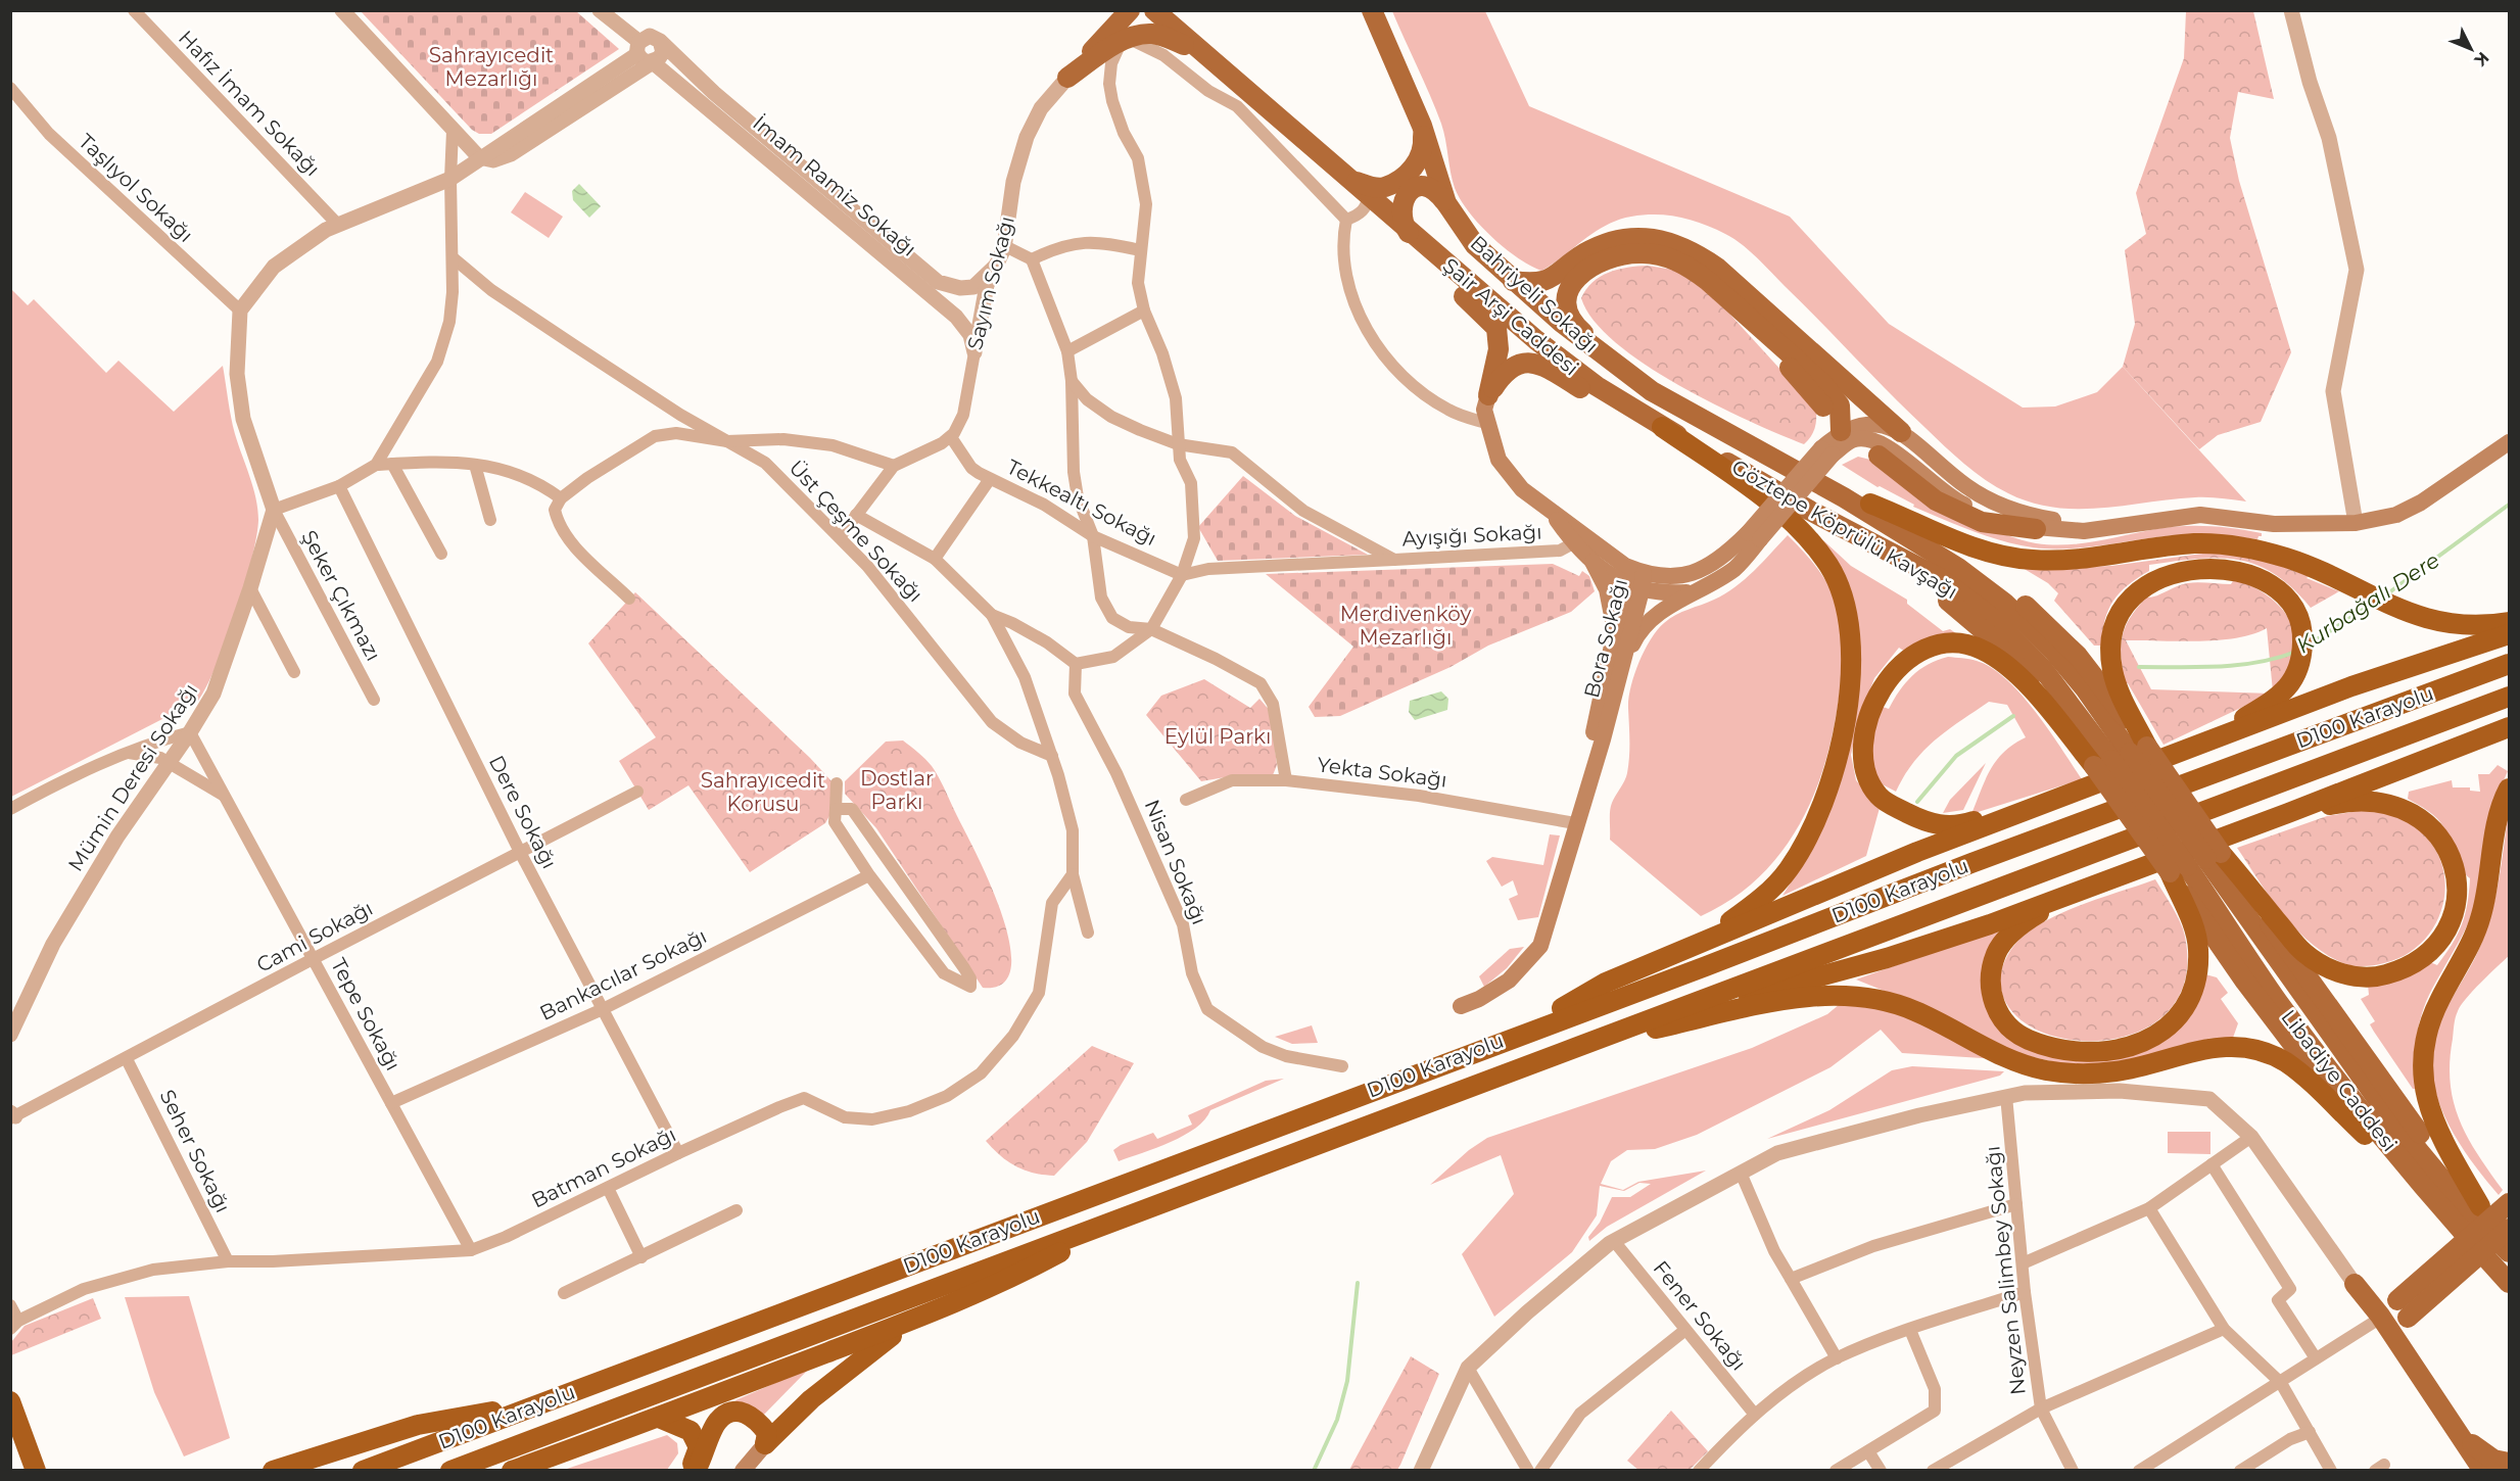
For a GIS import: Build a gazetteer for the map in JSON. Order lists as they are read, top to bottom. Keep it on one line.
{"streets":{"highway":["D100 Karayolu"],"main road":["Sayım Sokağı","Bahriyeli Sokağı","Şair Arşi Caddesi","Göztepe Köprülü Kavşağı","Bora Sokağı","Libadiye Caddesi"],"street":["Hafız İmam Sokağı","İmam Ramiz Sokağı","Taşlıyol Sokağı","Tekkealtı Sokağı","Üst Çeşme Sokağı","Ayışığı Sokağı","Şeker Çıkmazı","Yekta Sokağı","Mümin Deresi Sokağı","Dere Sokağı","Nisan Sokağı","Cami Sokağı","Bankacılar Sokağı","Tepe Sokağı","Seher Sokağı","Batman Sokağı","Neyzen Salimbey Sokağı","Fener Sokağı"]},"crossings":[["İmam Ramiz Sokağı","Sayım Sokağı"],["Sayım Sokağı","Tekkealtı Sokağı"],["Bahriyeli Sokağı","Göztepe Köprülü Kavşağı"],["Şair Arşi Caddesi","Göztepe Köprülü Kavşağı"],["Şeker Çıkmazı","Mümin Deresi Sokağı"],["Bora Sokağı","Yekta Sokağı"],["Mümin Deresi Sokağı","Tepe Sokağı"],["Dere Sokağı","Cami Sokağı"],["Dere Sokağı","Bankacılar Sokağı"],["Dere Sokağı","Batman Sokağı"],["Cami Sokağı","Tepe Sokağı"],["Cami Sokağı","Seher Sokağı"],["Bankacılar Sokağı","Tepe Sokağı"],["Tepe Sokağı","Batman Sokağı"],["Seher Sokağı","Batman Sokağı"]],"water":["Kurbağalı Dere"],"parks":["Sahrayıcedit Mezarlığı","Merdivenköy Mezarlığı","Eylül Parkı","Dostlar Parkı","Sahrayıcedit Korusu"],"north":"bottom right"}
